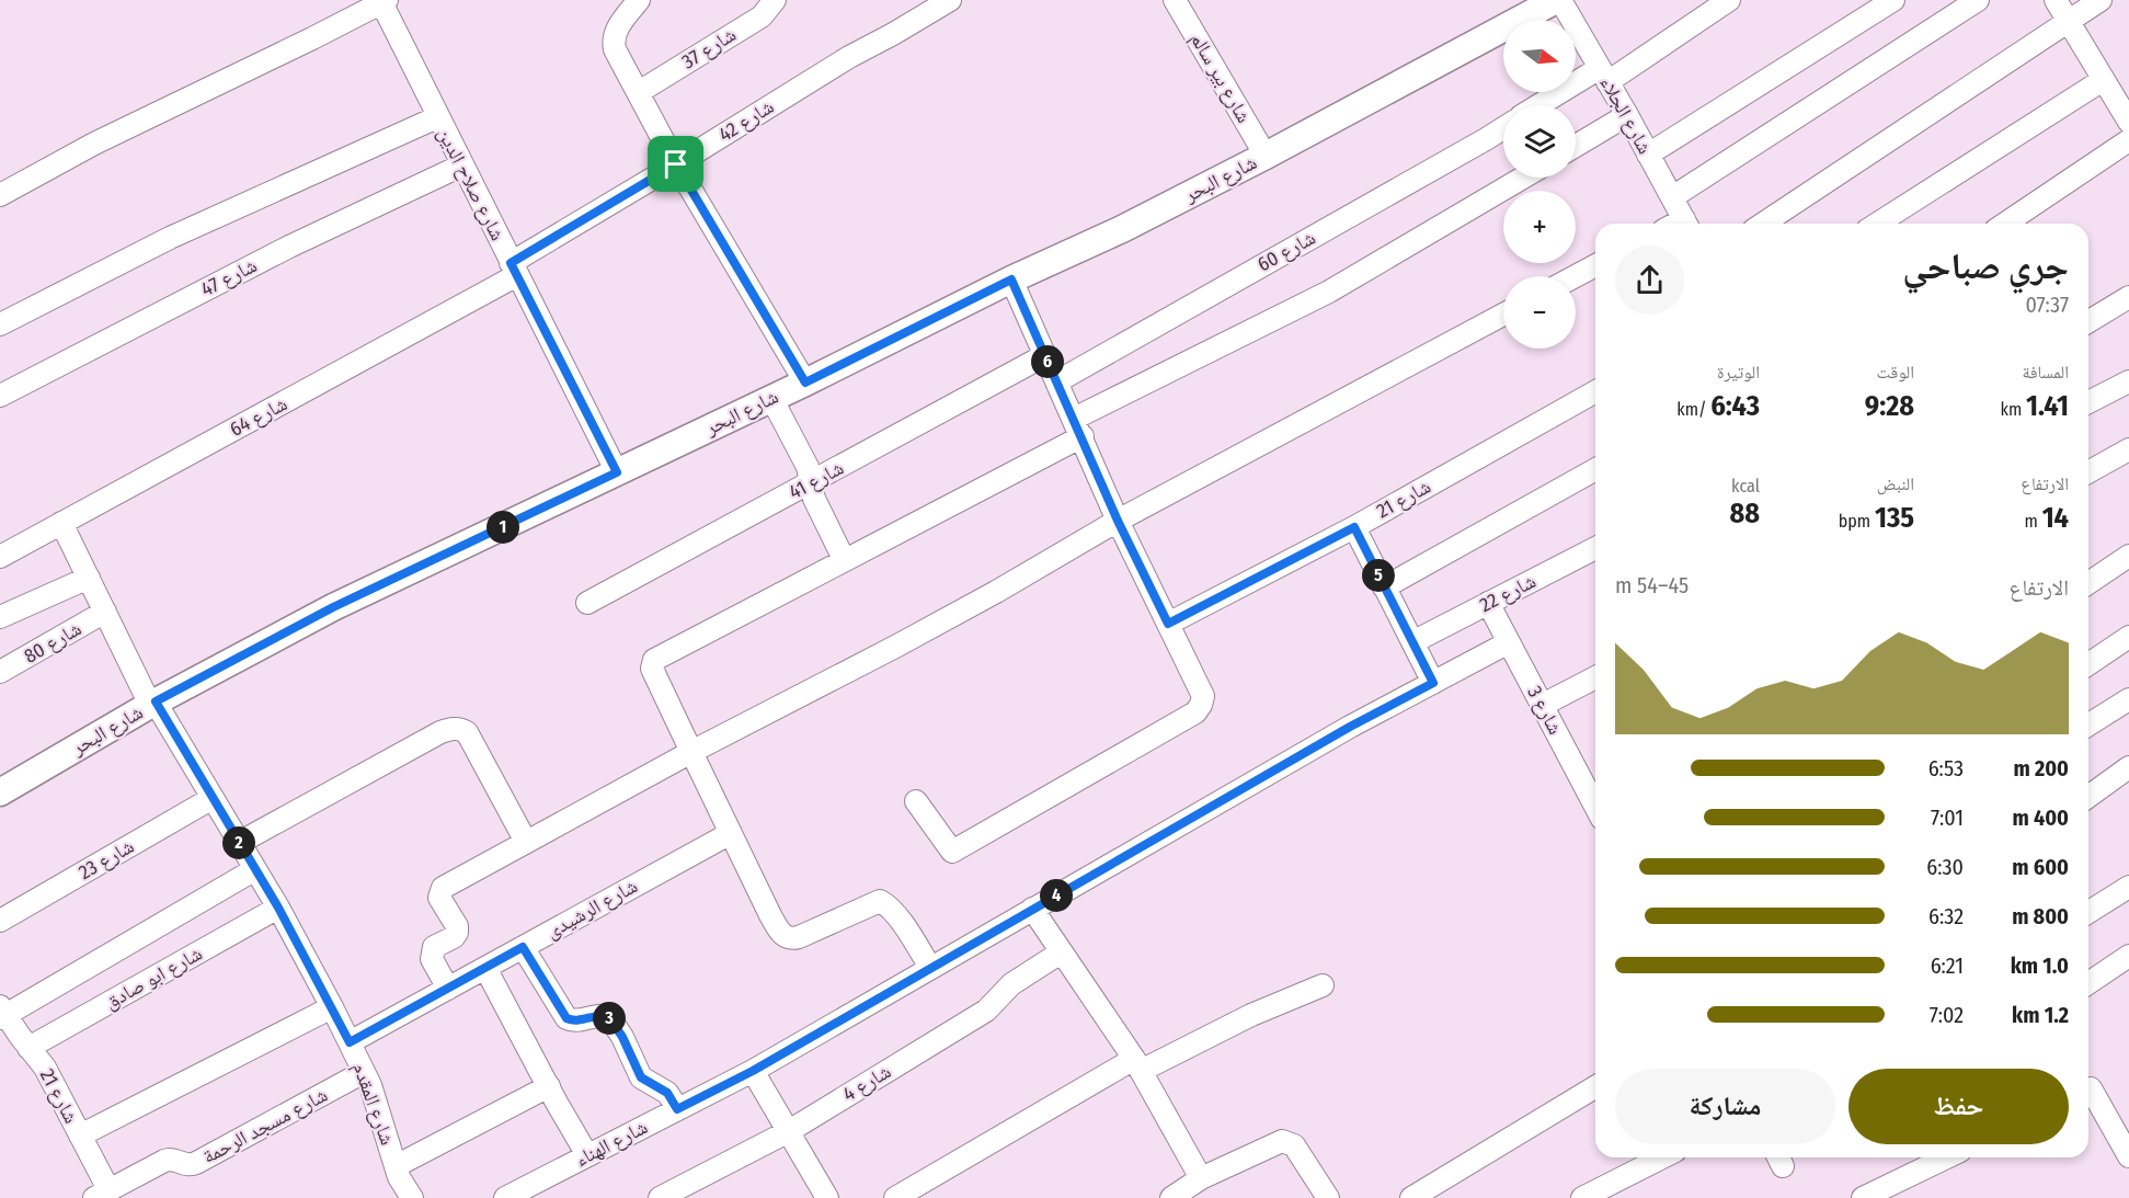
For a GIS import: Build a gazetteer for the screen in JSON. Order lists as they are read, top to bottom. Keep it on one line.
{"streets":{"street":["شارع 37","شارع بير سالم","شارع الجلاء","شارع 42","شارع البحر","شارع صلاح الدين","شارع 60","شارع 47","شارع 64","شارع 41","شارع 21","شارع 22","شارع 80","شارع 3","شارع 23","شارع الرشيدى","شارع ابو صادق","شارع 4","شارع المقدم","شارع مسجد الرحمة","شارع الهناء"]},"crossings":[["شارع بير سالم","شارع البحر"],["شارع الجلاء","شارع البحر"],["شارع 42","شارع صلاح الدين"],["شارع 42","شارع 64"],["شارع البحر","شارع صلاح الدين"],["شارع البحر","شارع المقدم"],["شارع صلاح الدين","شارع 47"],["شارع صلاح الدين","شارع 64"],["شارع 64","شارع المقدم"],["شارع 21","شارع ابو صادق"],["شارع 21","شارع مسجد الرحمة"],["شارع 22","شارع 3"],["شارع 80","شارع المقدم"],["شارع 3","شارع الهناء"],["شارع 23","شارع المقدم"],["شارع الرشيدى","شارع المقدم"],["شارع ابو صادق","شارع المقدم"],["شارع المقدم","شارع مسجد الرحمة"]],"north":"right","page":{"map_buttons":["+","−"],"heading":["جري صباحي","07:37"],"stats":[["المسافة","1.41 km"],["الوقت","9:28"],["الوتيرة","6:43 /km"],["الارتفاع","14 m"],["النبض","135 bpm"],["kcal","88"]],"pins":["6","1","5","2","4","3"],"chart":["الارتفاع","45–54 m"],"list":[{"name":"200 m","note":"6:53"},{"name":"400 m","note":"7:01"},{"name":"600 m","note":"6:30"},{"name":"800 m","note":"6:32"},{"name":"1.0 km","note":"6:21"},{"name":"1.2 km","note":"7:02"}],"buttons":["حفظ","مشاركة"]}}
